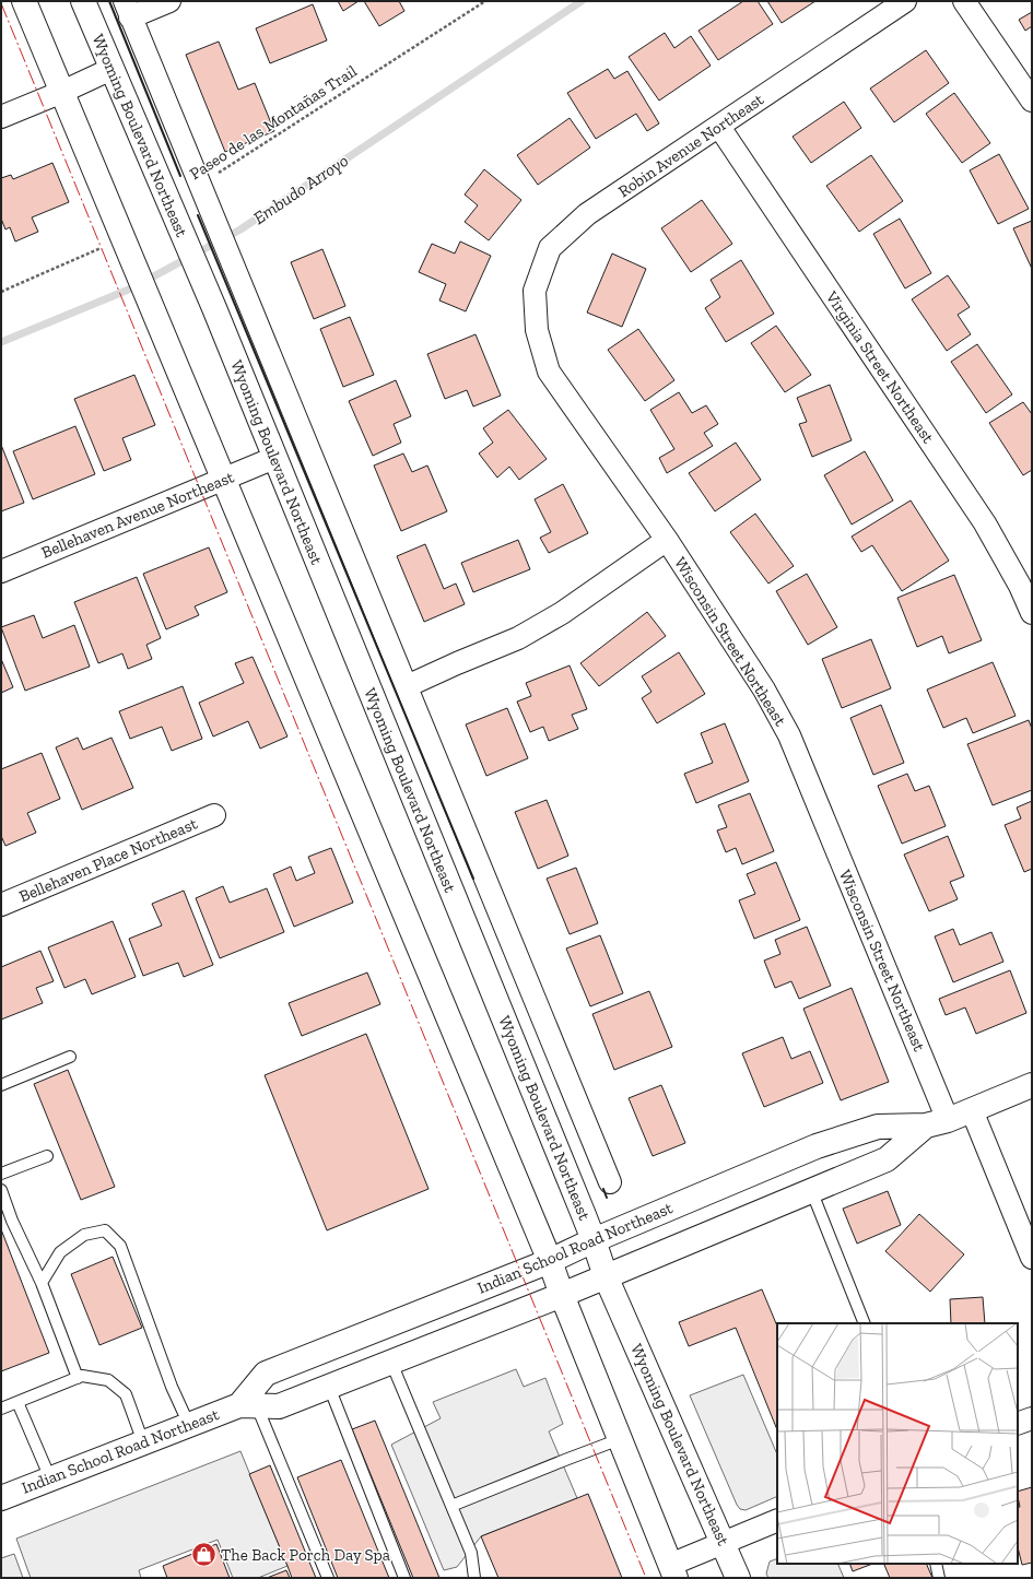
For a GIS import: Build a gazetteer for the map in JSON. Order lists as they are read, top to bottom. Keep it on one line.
{"streets":{"main road":["Wyoming Boulevard Northeast","Indian School Road Northeast"],"street":["Robin Avenue Northeast","Virginia Street Northeast","Bellehaven Avenue Northeast","Wisconsin Street Northeast","Bellehaven Place Northeast"],"path":["Paseo de las Montañas Trail"]},"crossings":[["Wyoming Boulevard Northeast","Bellehaven Avenue Northeast"],["Wyoming Boulevard Northeast","Indian School Road Northeast"],["Robin Avenue Northeast","Virginia Street Northeast"],["Robin Avenue Northeast","Wisconsin Street Northeast"],["Wisconsin Street Northeast","Indian School Road Northeast"]],"water":["Embudo Arroyo"],"places":{"shop":["The Back Porch Day Spa"]}}
